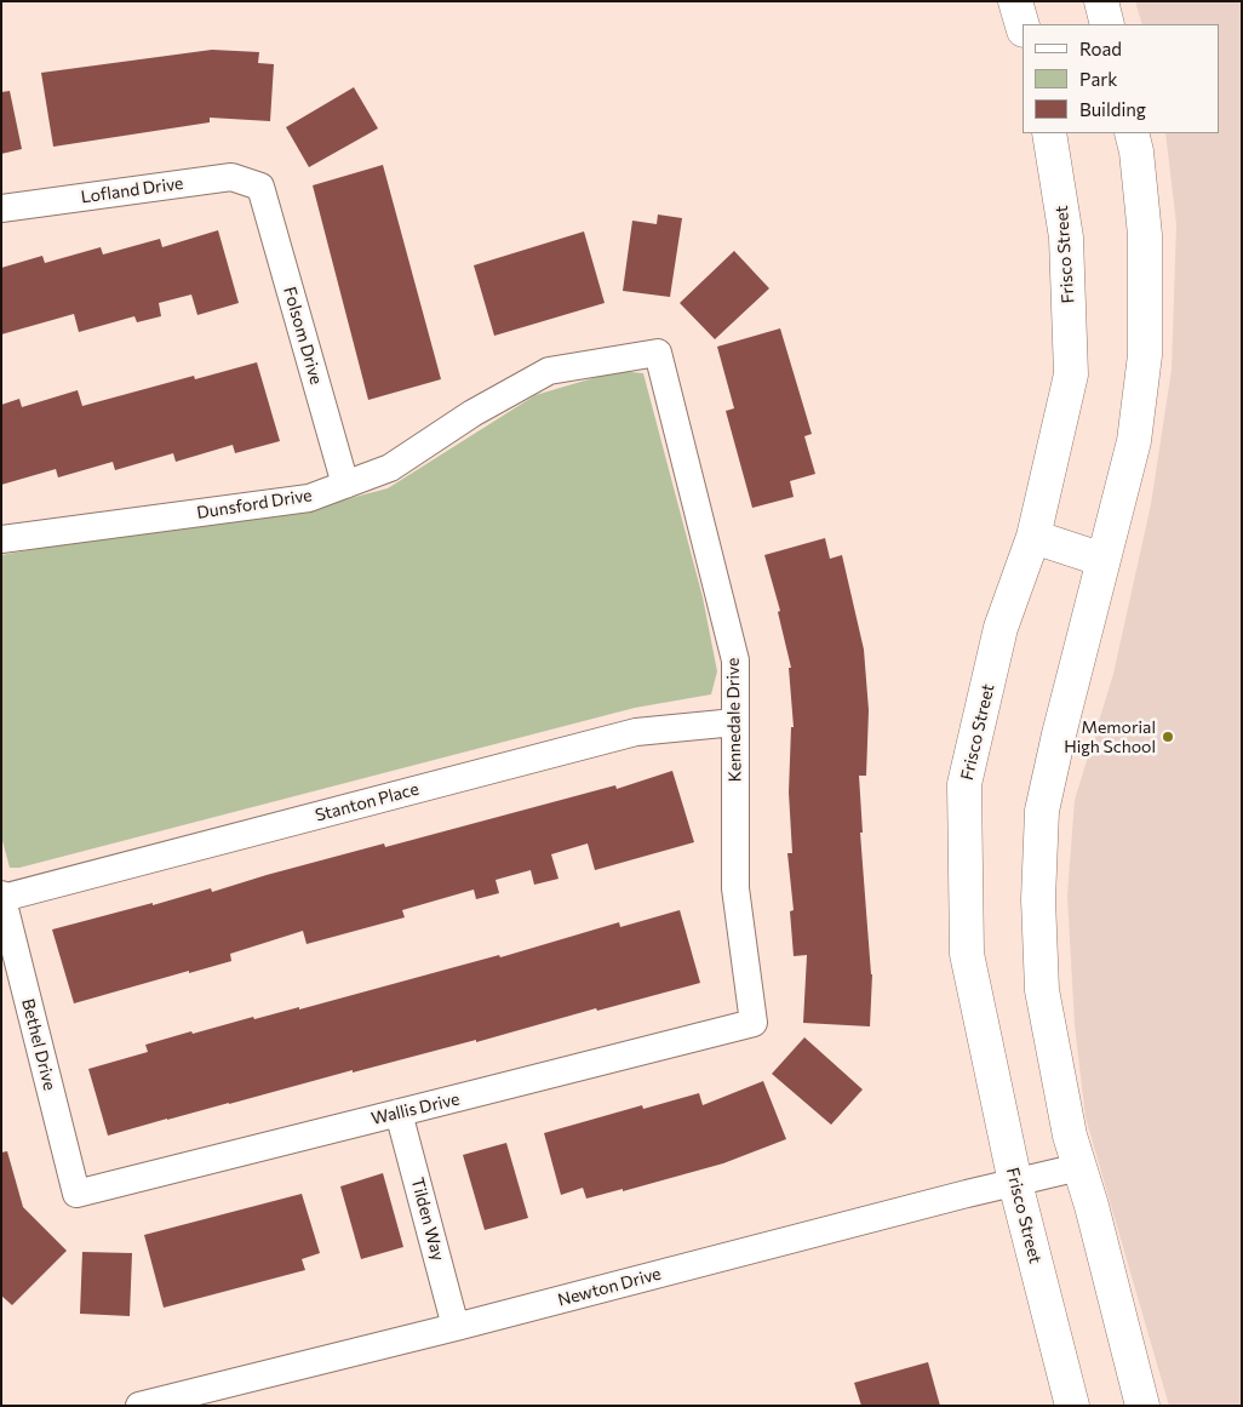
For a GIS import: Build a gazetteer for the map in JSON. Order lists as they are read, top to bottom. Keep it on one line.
{"streets":{"street":["Lofland Drive","Frisco Street","Folsom Drive","Dunsford Drive","Kennedale Drive","Stanton Place","Bethel Drive","Wallis Drive","Tilden Way","Newton Drive"]},"crossings":[["Lofland Drive","Folsom Drive"],["Frisco Street","Newton Drive"],["Folsom Drive","Dunsford Drive"],["Dunsford Drive","Kennedale Drive"],["Kennedale Drive","Stanton Place"],["Kennedale Drive","Wallis Drive"],["Stanton Place","Bethel Drive"],["Bethel Drive","Wallis Drive"],["Wallis Drive","Tilden Way"],["Tilden Way","Newton Drive"]],"places":["Memorial High School"],"legend":["Road","Park","Building"]}
